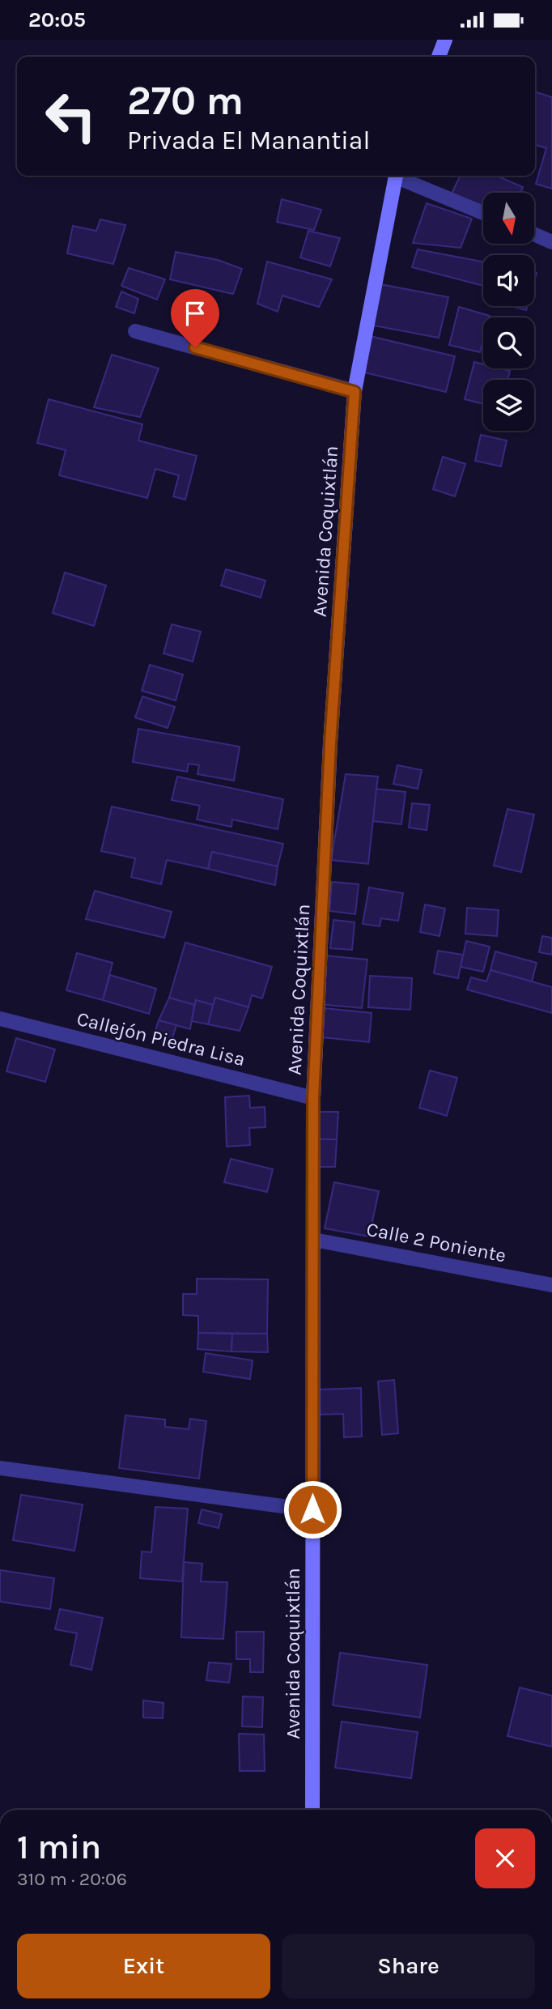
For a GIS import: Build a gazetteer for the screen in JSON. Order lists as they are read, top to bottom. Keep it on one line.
{"streets":{"street":["Avenida Coquixtlán","Callejón Piedra Lisa","Calle 2 Poniente"]},"crossings":[["Avenida Coquixtlán","Callejón Piedra Lisa"],["Avenida Coquixtlán","Calle 2 Poniente"]],"north":"bottom","page":{"status":"20:05","turn":["270 m","Privada El Manantial"],"heading":["1 min","310 m · 20:06"],"buttons":["Exit","Share"]}}
